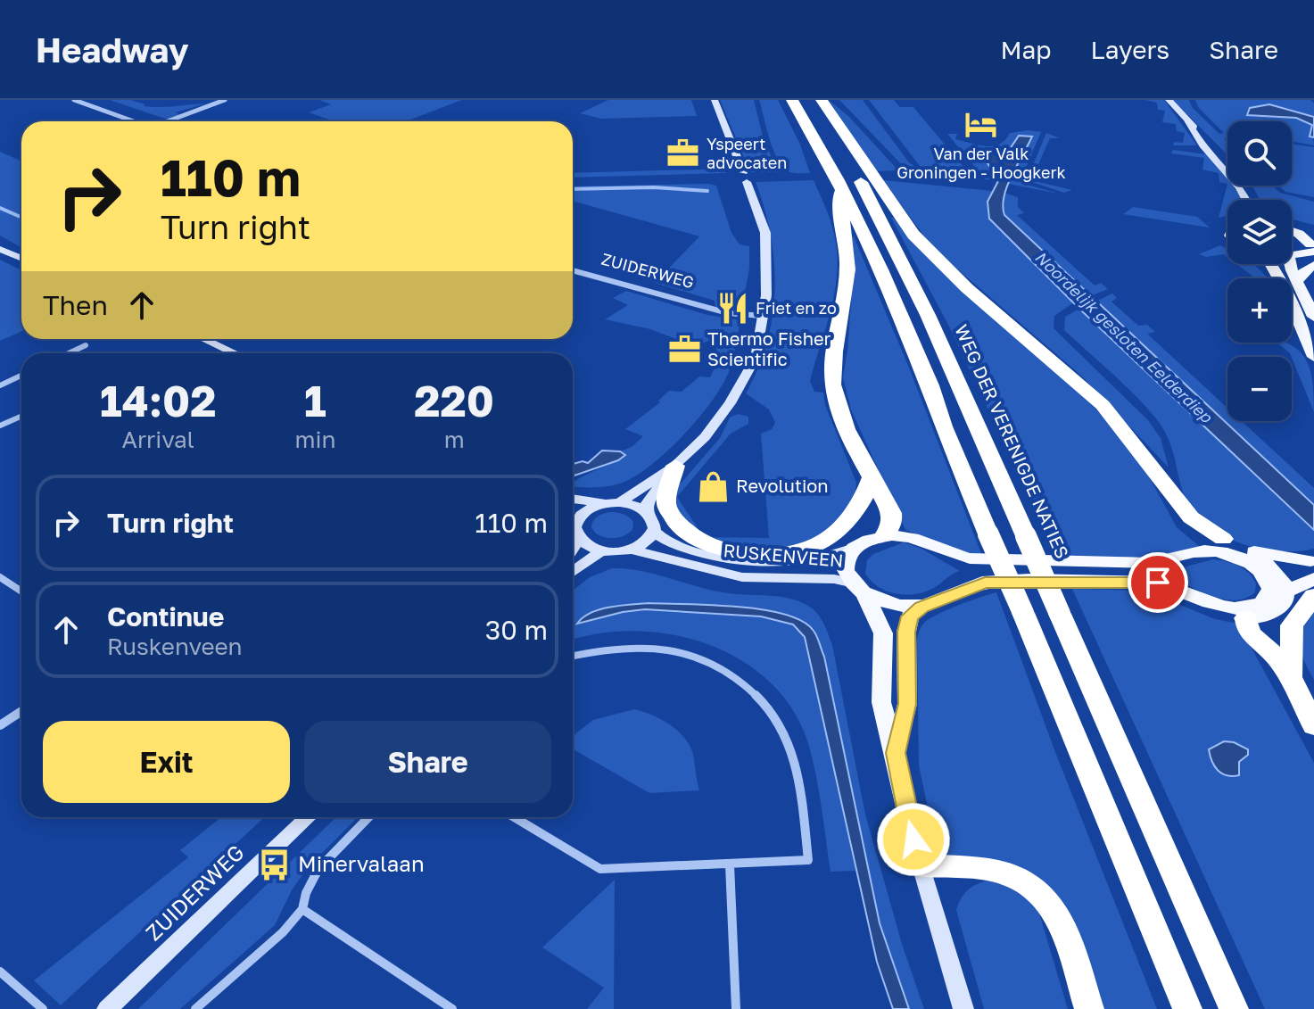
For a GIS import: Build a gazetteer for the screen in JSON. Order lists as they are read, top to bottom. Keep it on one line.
{"streets":{"highway":["WEG DER VERENIGDE NATIES"],"main road":["ZUIDERWEG","RUSKENVEEN"]},"water":["Noordelijk gesloten Eelderdiep"],"places":{"hotel":["Van der Valk Groningen - Hoogkerk"],"office":["Yspeert advocaten","Thermo Fisher Scientific"],"restaurant":["Friet en zo"],"shop":["Revolution"],"bus stop":["Minervalaan"]},"page":{"header":"Headway","nav":["Map","Layers","Share"],"map_buttons":["+","−"],"turn":["110 m","Turn right"],"then":"Then","eta":["14:02","Arrival","1","min","220","m"],"list":[{"name":"Turn right","value":"110 m"},{"name":"Continue","note":"Ruskenveen","value":"30 m"}],"buttons":["Exit","Share"]}}
